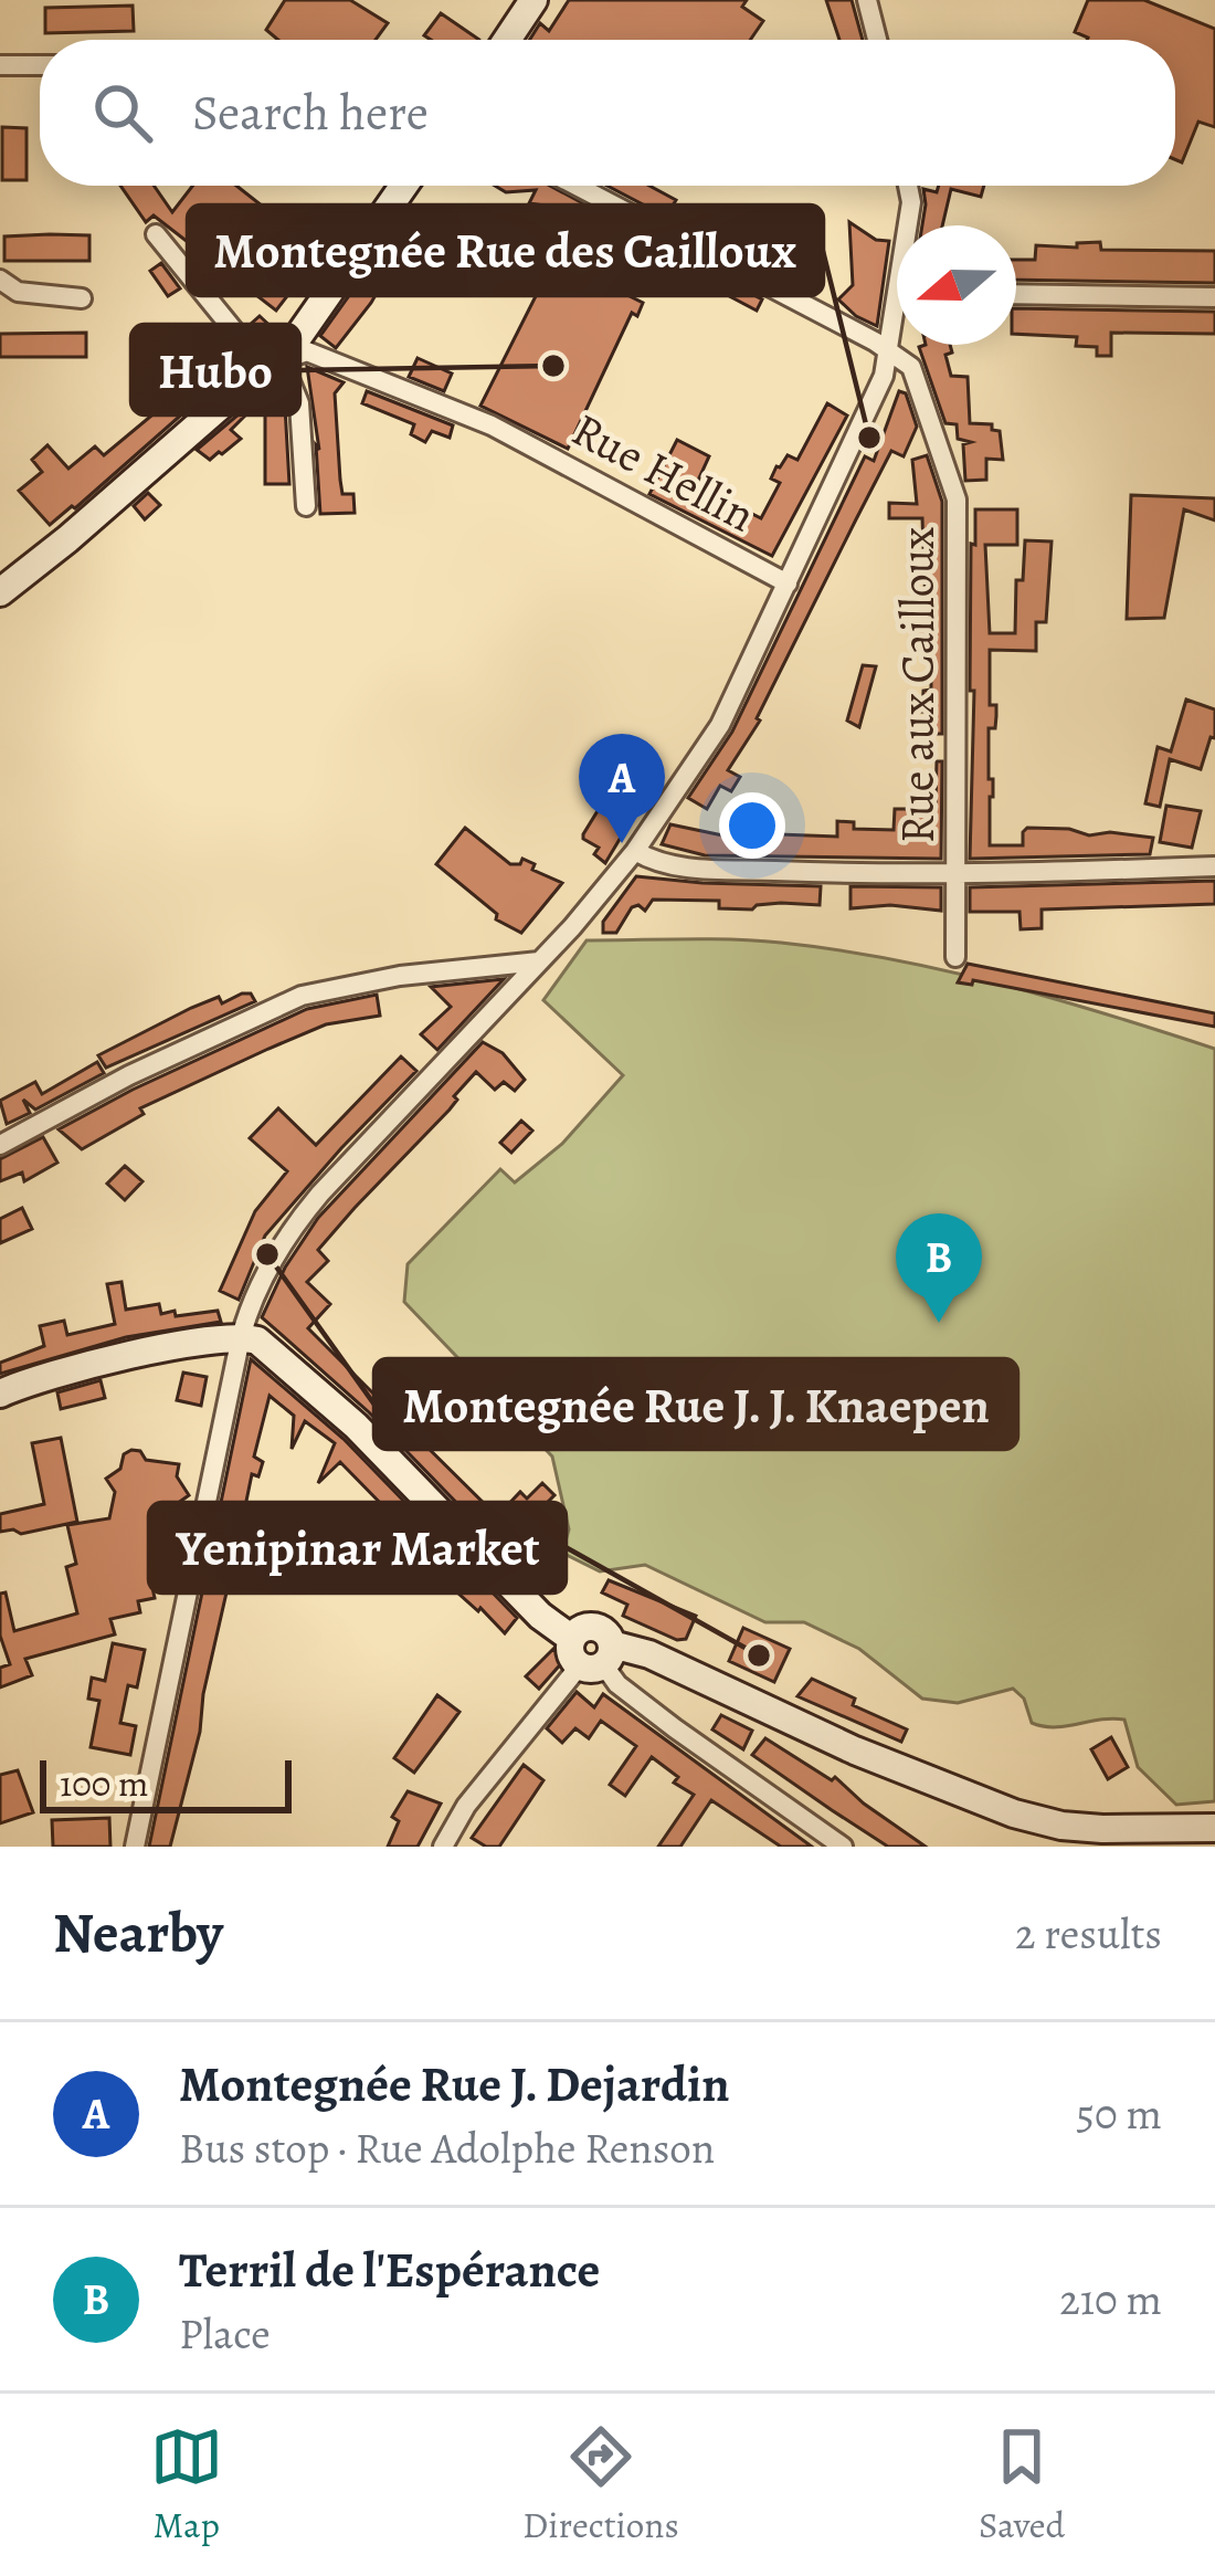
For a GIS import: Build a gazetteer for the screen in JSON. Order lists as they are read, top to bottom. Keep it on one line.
{"streets":{"street":["Rue Hellin","Rue aux Cailloux"]},"places":["Hubo","Montegnée Rue des Cailloux","Montegnée Rue J. J. Knaepen","Yenipinar Market"],"scale_bar":"100 m","north":"left","page":{"search":"Search here","pins":["A","B"],"scale":"100 m","heading":["Nearby","2 results"],"list":[{"mark":"A","name":"Montegnée Rue J. Dejardin","note":"Bus stop · Rue Adolphe Renson","value":"50 m"},{"mark":"B","name":"Terril de l'Espérance","note":"Place","value":"210 m"}],"nav":["Map","Directions","Saved"]}}
